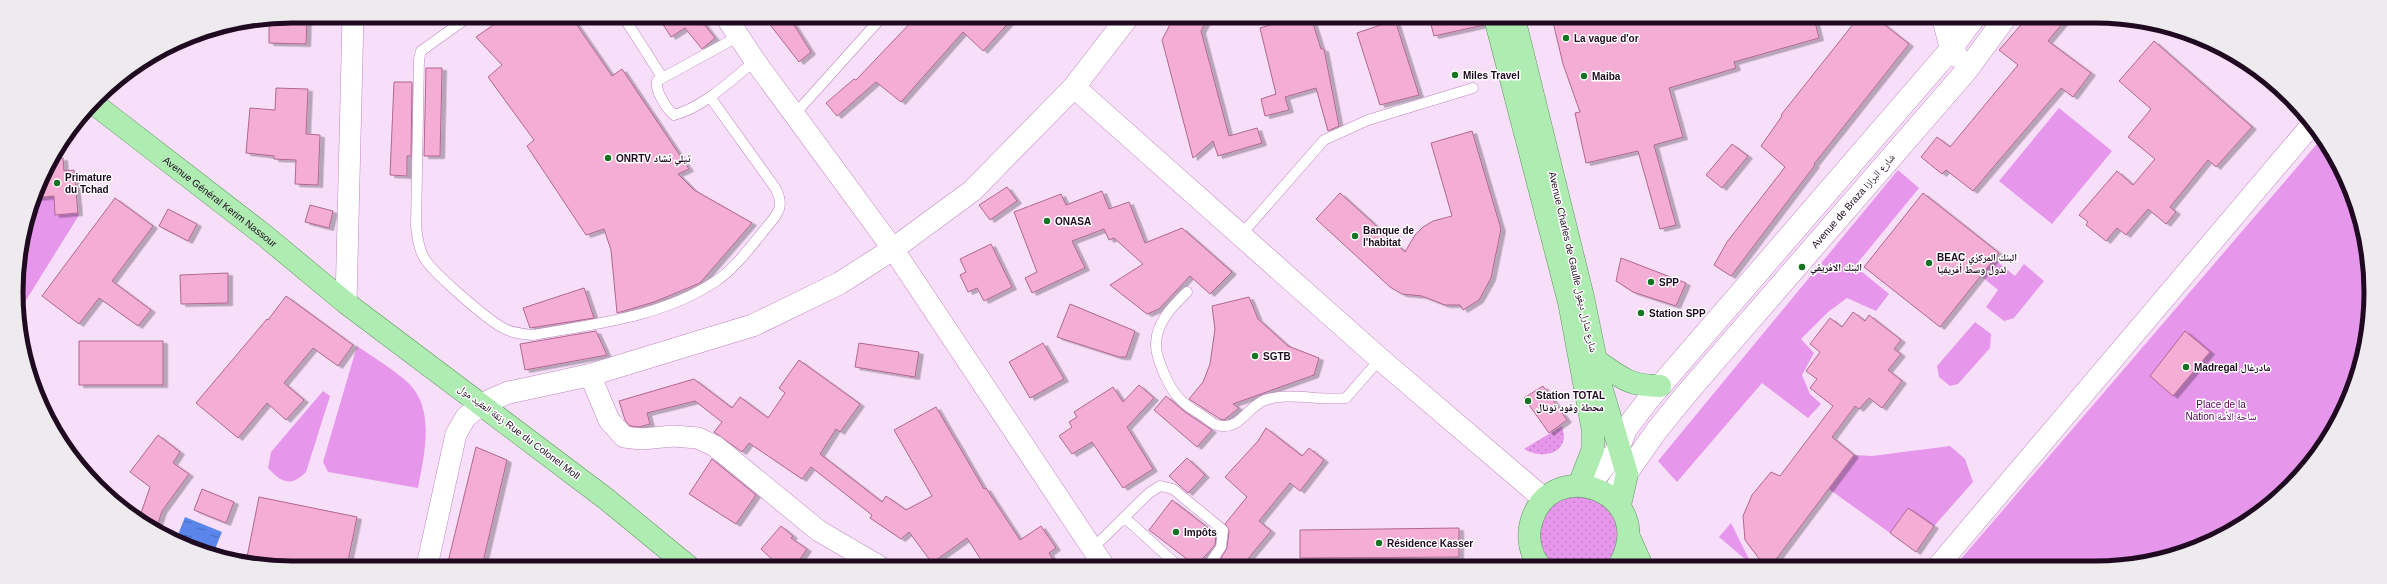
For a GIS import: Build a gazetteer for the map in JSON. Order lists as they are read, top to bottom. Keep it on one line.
{"streets":{"main road":["Avenue Général Kerim Nassour","Avenue Charles de Gaulle شارع شارل ديغول","زنقة العقيد مول Rue du Colonel Moll"],"street":["Avenue de Braza شارع البرازا"]},"crossings":[["Avenue de Braza شارع البرازا","Avenue Charles de Gaulle شارع شارل ديغول"],["Avenue Général Kerim Nassour","زنقة العقيد مول Rue du Colonel Moll"]],"parks":["Place de la Nation ساحة الأمة"],"places":["La vague d'or","Miles Travel","Maiba","ONRTV تيلي تشاد","Primature du Tchad","ONASA","Banque de l'habitat","BEAC البنك المركزي لدول وسط أفريقيا","البنك الافريقي","SPP","Station SPP","SGTB","Madregal مادرغال","Station TOTAL محطة وقود توتال","Impôts","Résidence Kasser"]}
